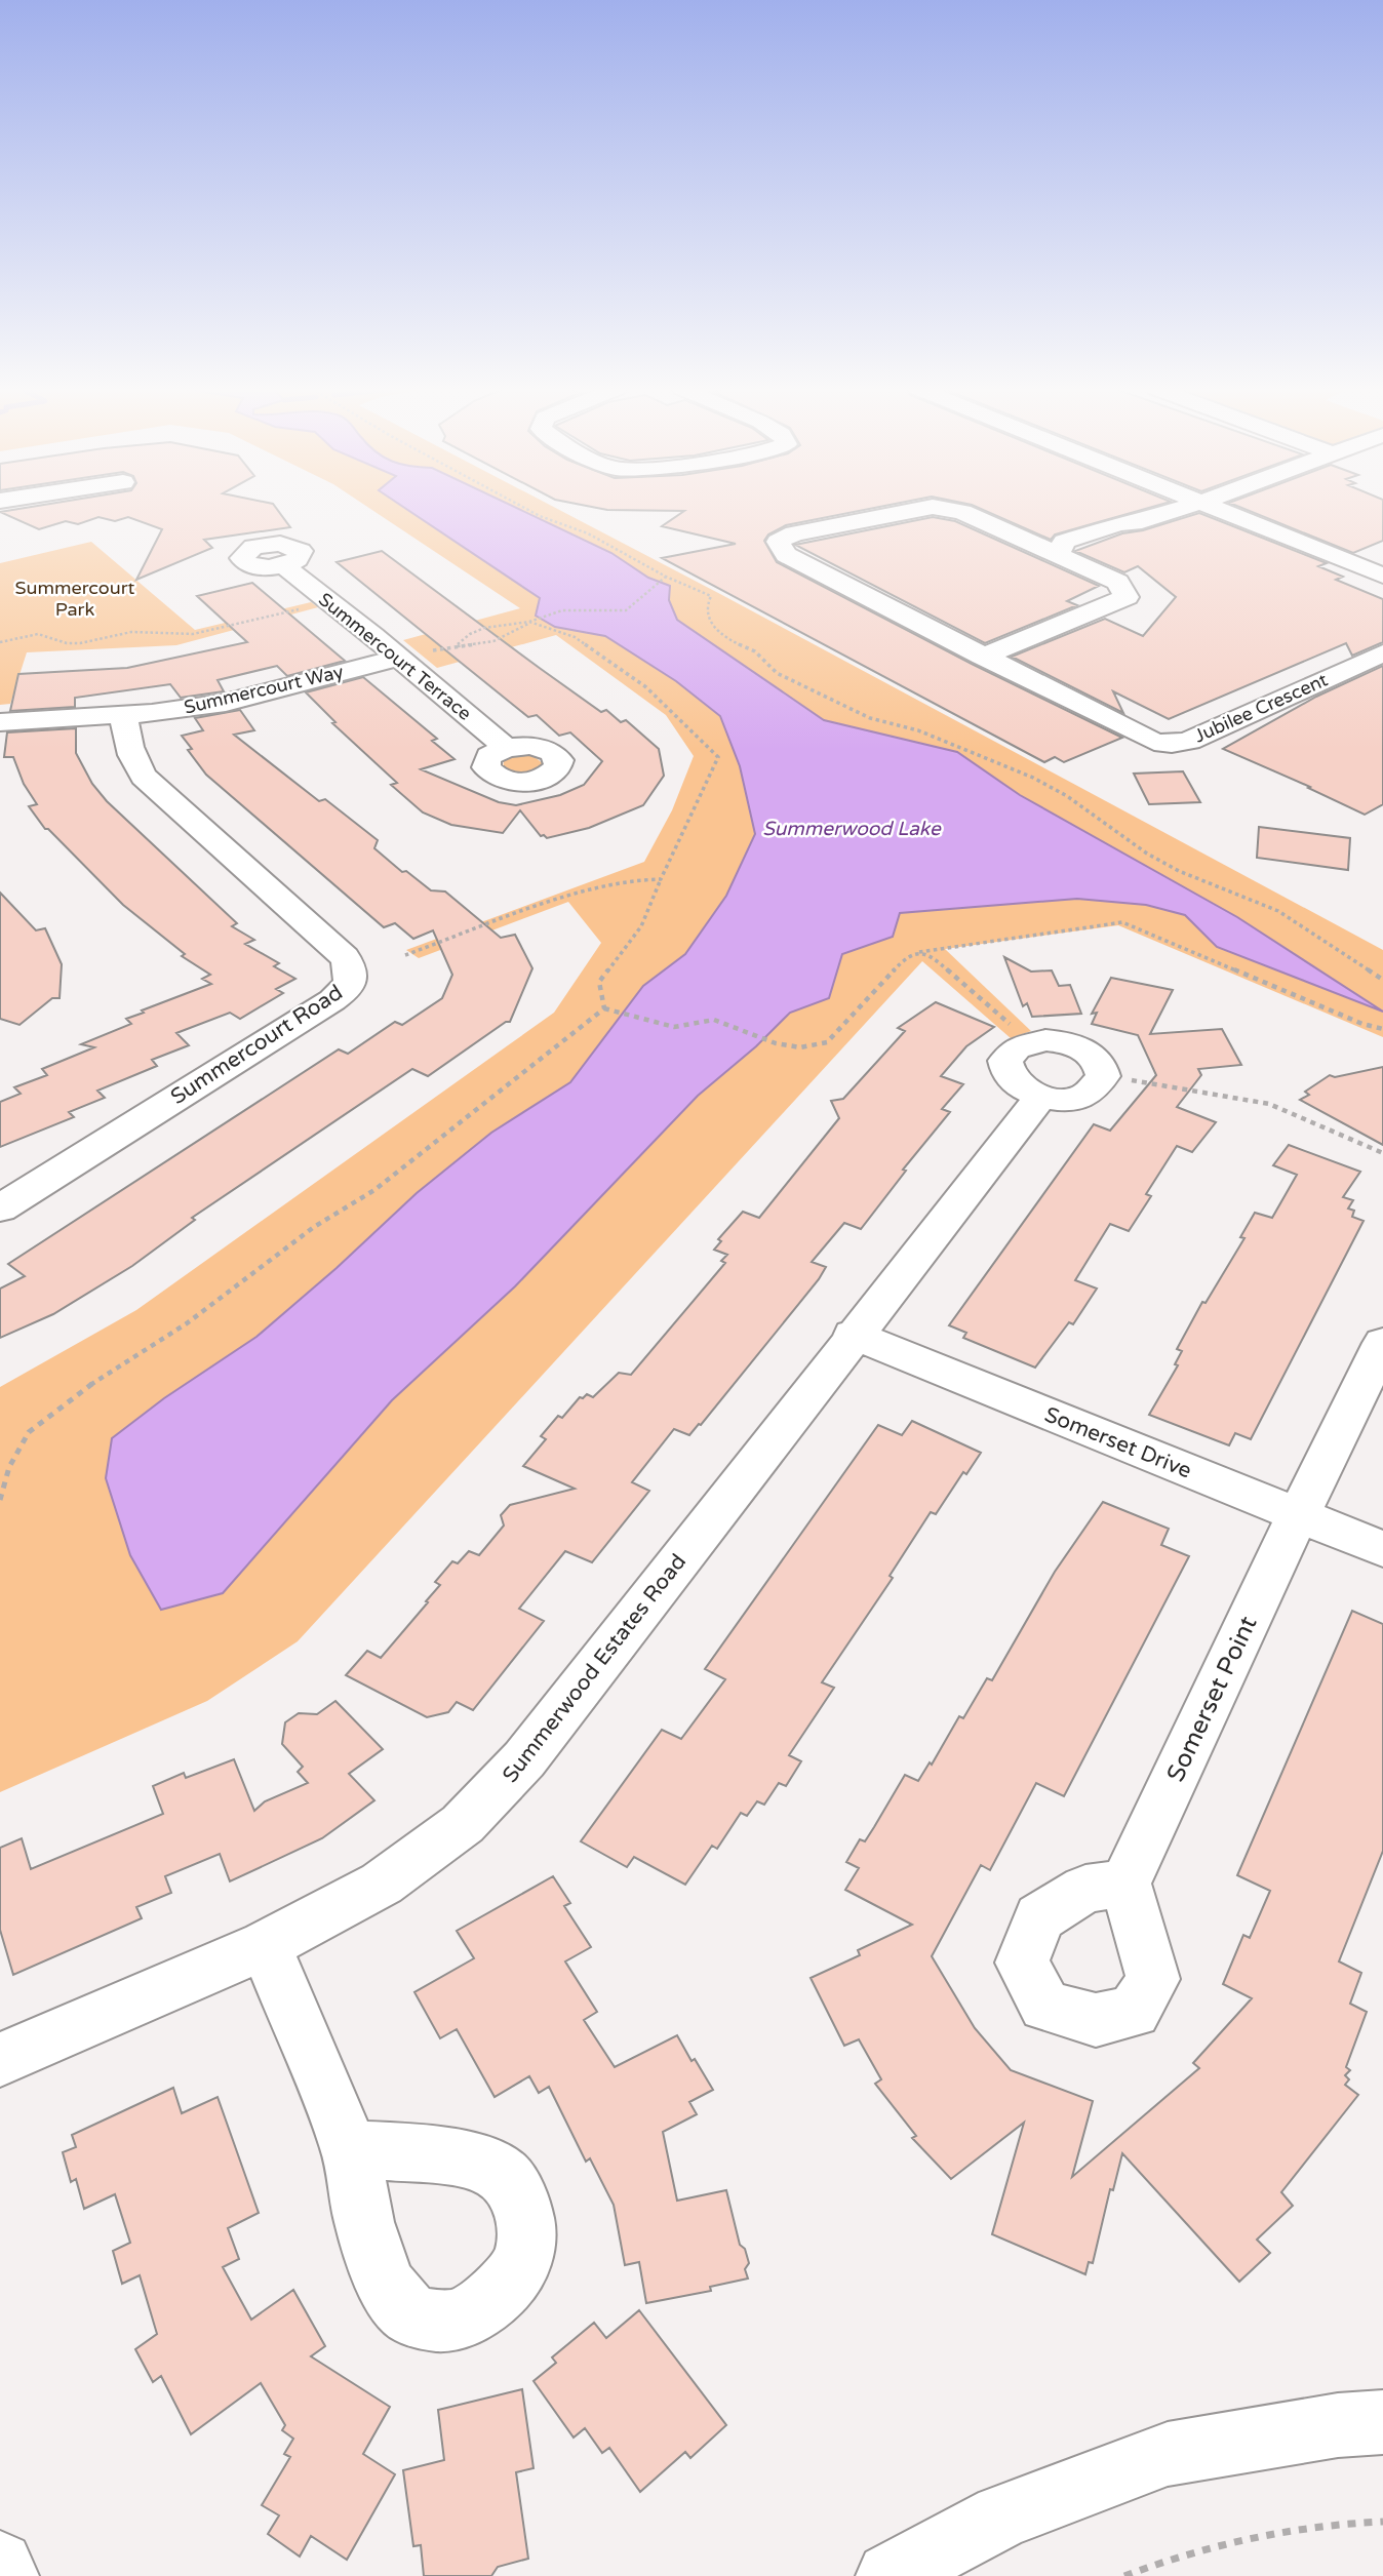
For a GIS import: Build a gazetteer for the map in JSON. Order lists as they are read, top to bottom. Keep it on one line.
{"streets":{"street":["Summercourt Terrace","Summercourt Way","Jubilee Crescent","Summercourt Road","Somerset Drive","Summerwood Estates Road","Somerset Point"]},"crossings":[["Summercourt Terrace","Summercourt Way"],["Summercourt Way","Summercourt Road"],["Somerset Drive","Summerwood Estates Road"],["Somerset Drive","Somerset Point"]],"water":["Summerwood Lake"],"parks":["Summercourt Park"]}
